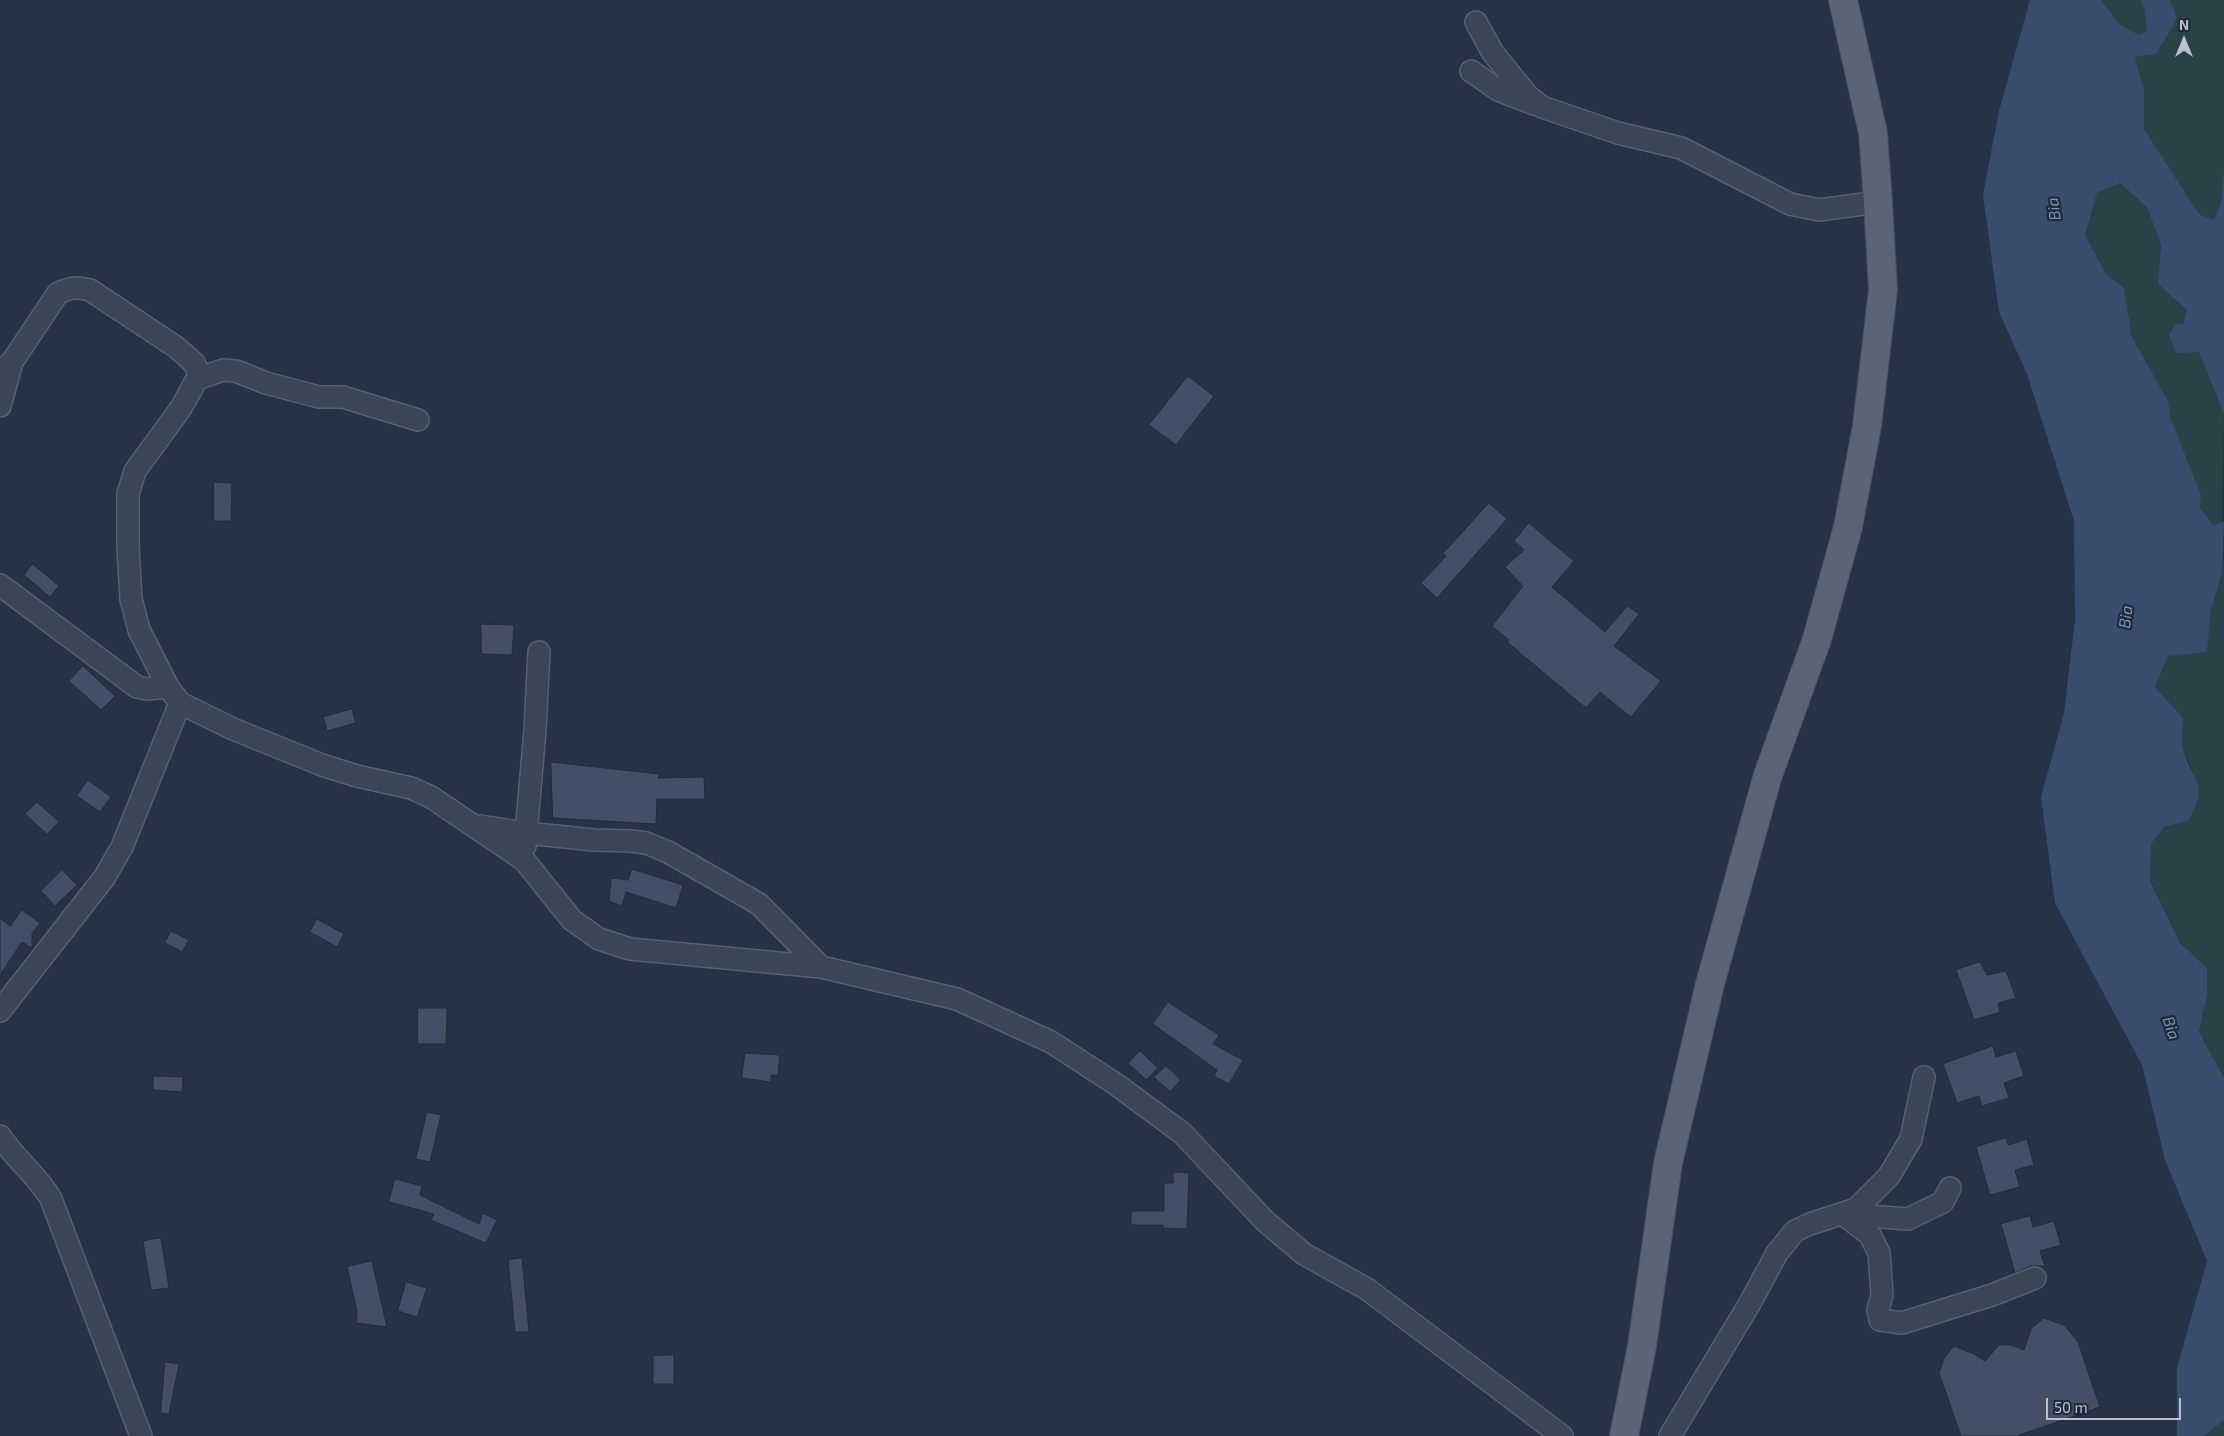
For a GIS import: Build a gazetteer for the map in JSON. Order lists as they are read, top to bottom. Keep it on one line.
{"water":["Bia"],"scale_bar":"50 m","north":"top"}
